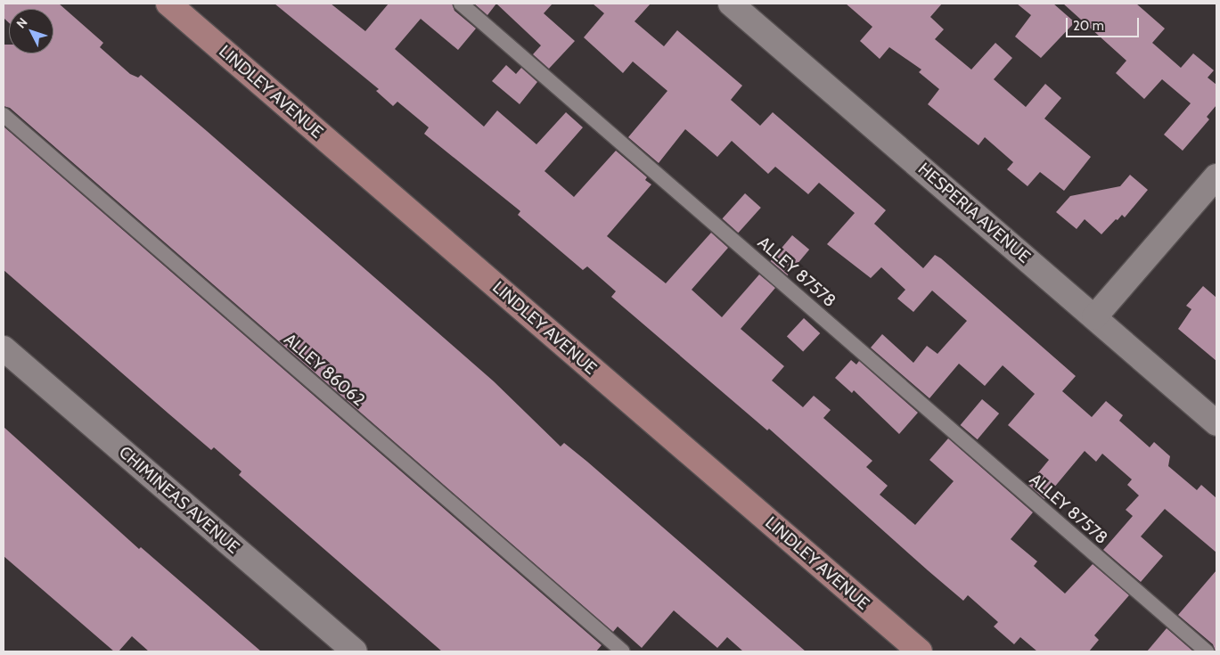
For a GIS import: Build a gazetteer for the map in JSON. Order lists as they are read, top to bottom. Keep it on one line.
{"streets":{"main road":["LINDLEY AVENUE"],"street":["HESPERIA AVENUE","CHIMINEAS AVENUE"],"lane":["ALLEY 87578","ALLEY 86062"]},"scale_bar":"20 m","north":"top left"}
